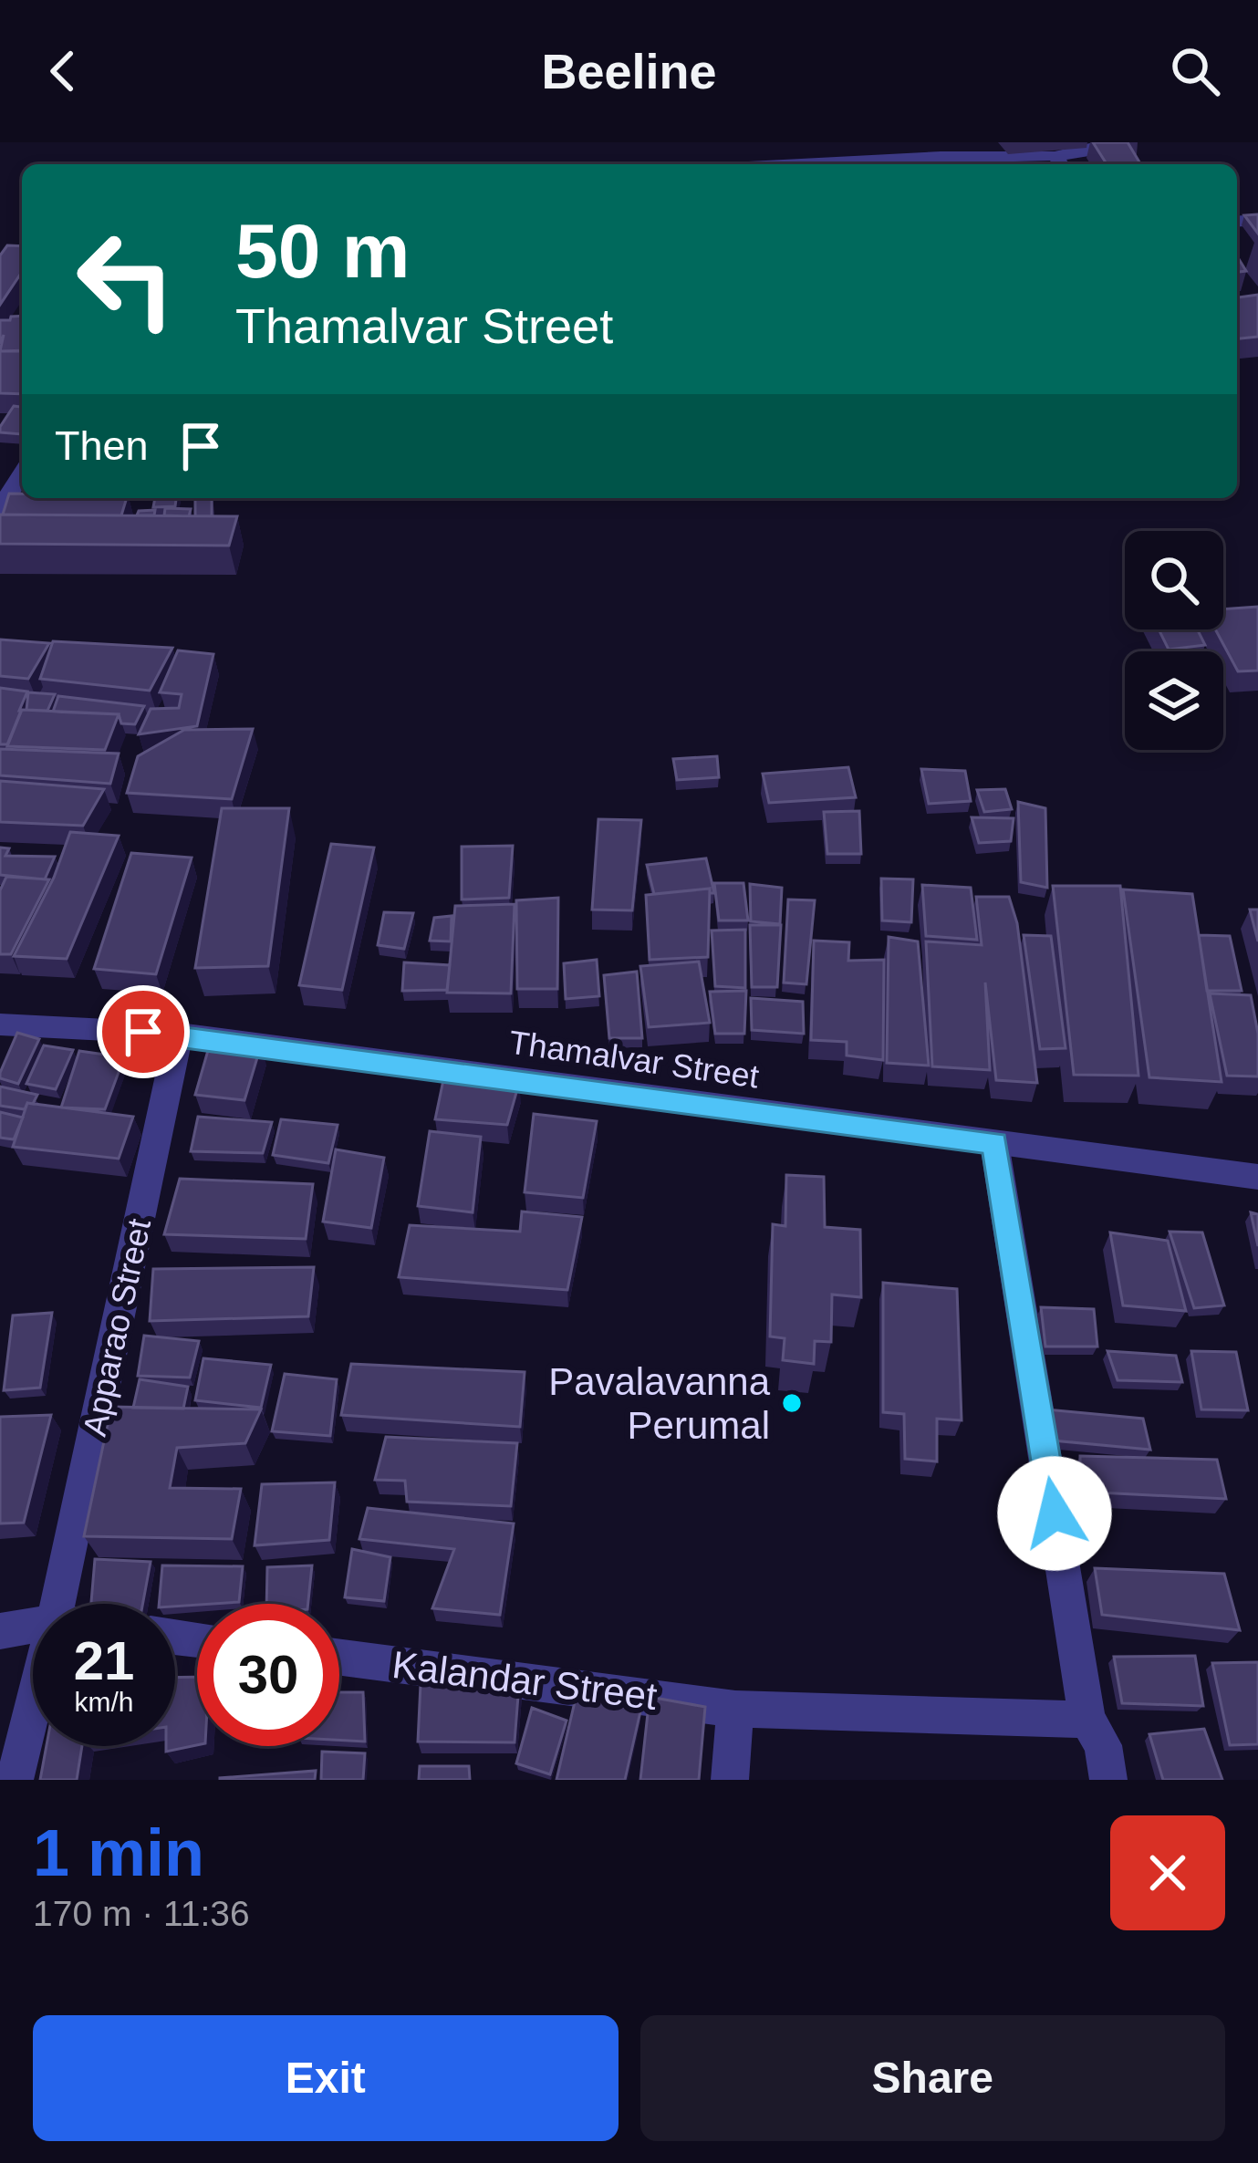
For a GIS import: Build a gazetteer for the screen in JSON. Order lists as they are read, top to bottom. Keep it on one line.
{"streets":{"street":["Thamalvar Street","Apparao Street","Kalandar Street"]},"crossings":[["Thamalvar Street","Apparao Street"]],"places":["Pavalavanna Perumal"],"page":{"header":"Beeline","turn":["50 m","Thamalvar Street"],"then":"Then","speed":"21 km/h","limit":"30","heading":["1 min","170 m · 11:36"],"buttons":["Exit","Share"]}}
